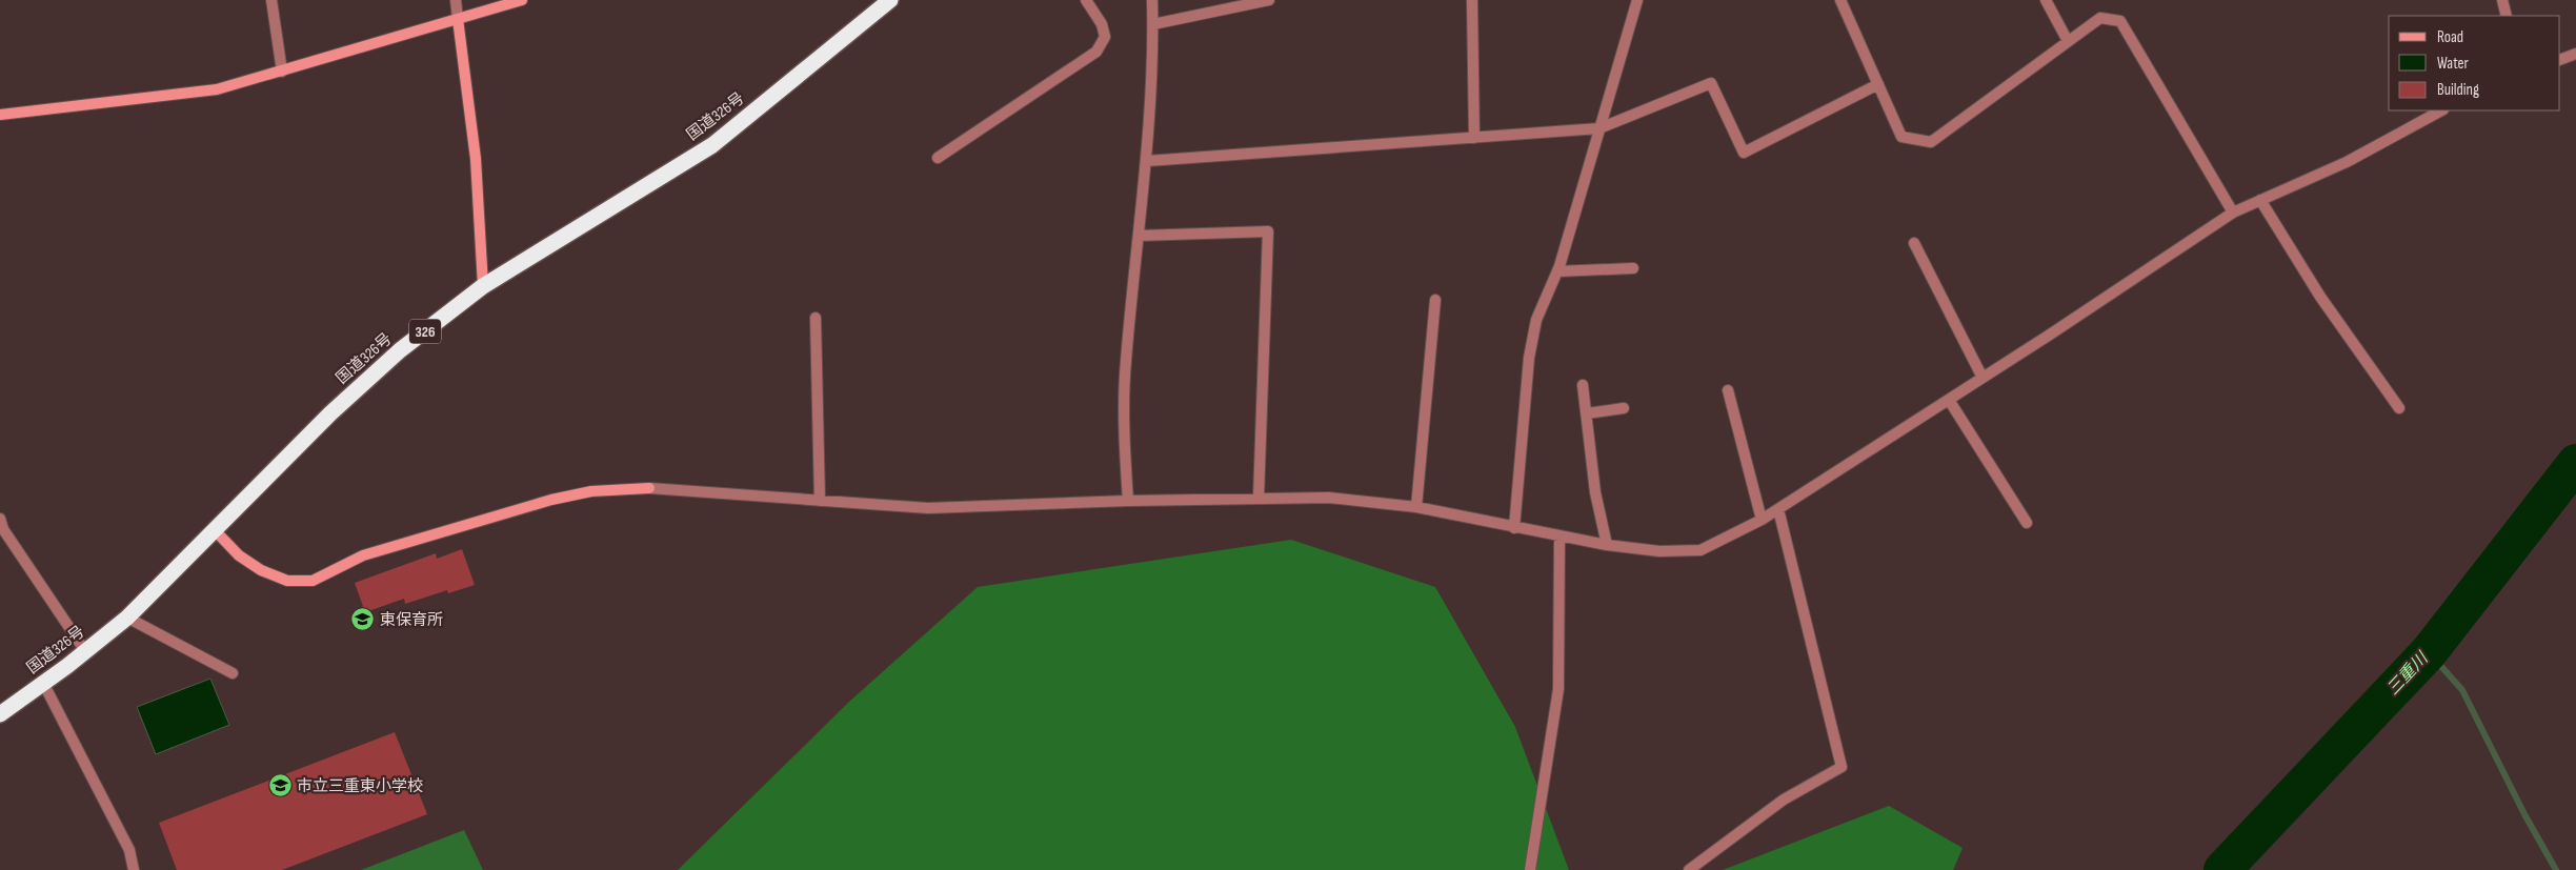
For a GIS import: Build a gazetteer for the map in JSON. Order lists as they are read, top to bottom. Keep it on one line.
{"streets":{"highway":["国道326号","326"]},"water":["三重川"],"places":{"school or university":["東保育所","市立三重東小学校"]},"legend":["Road","Water","Building"]}
